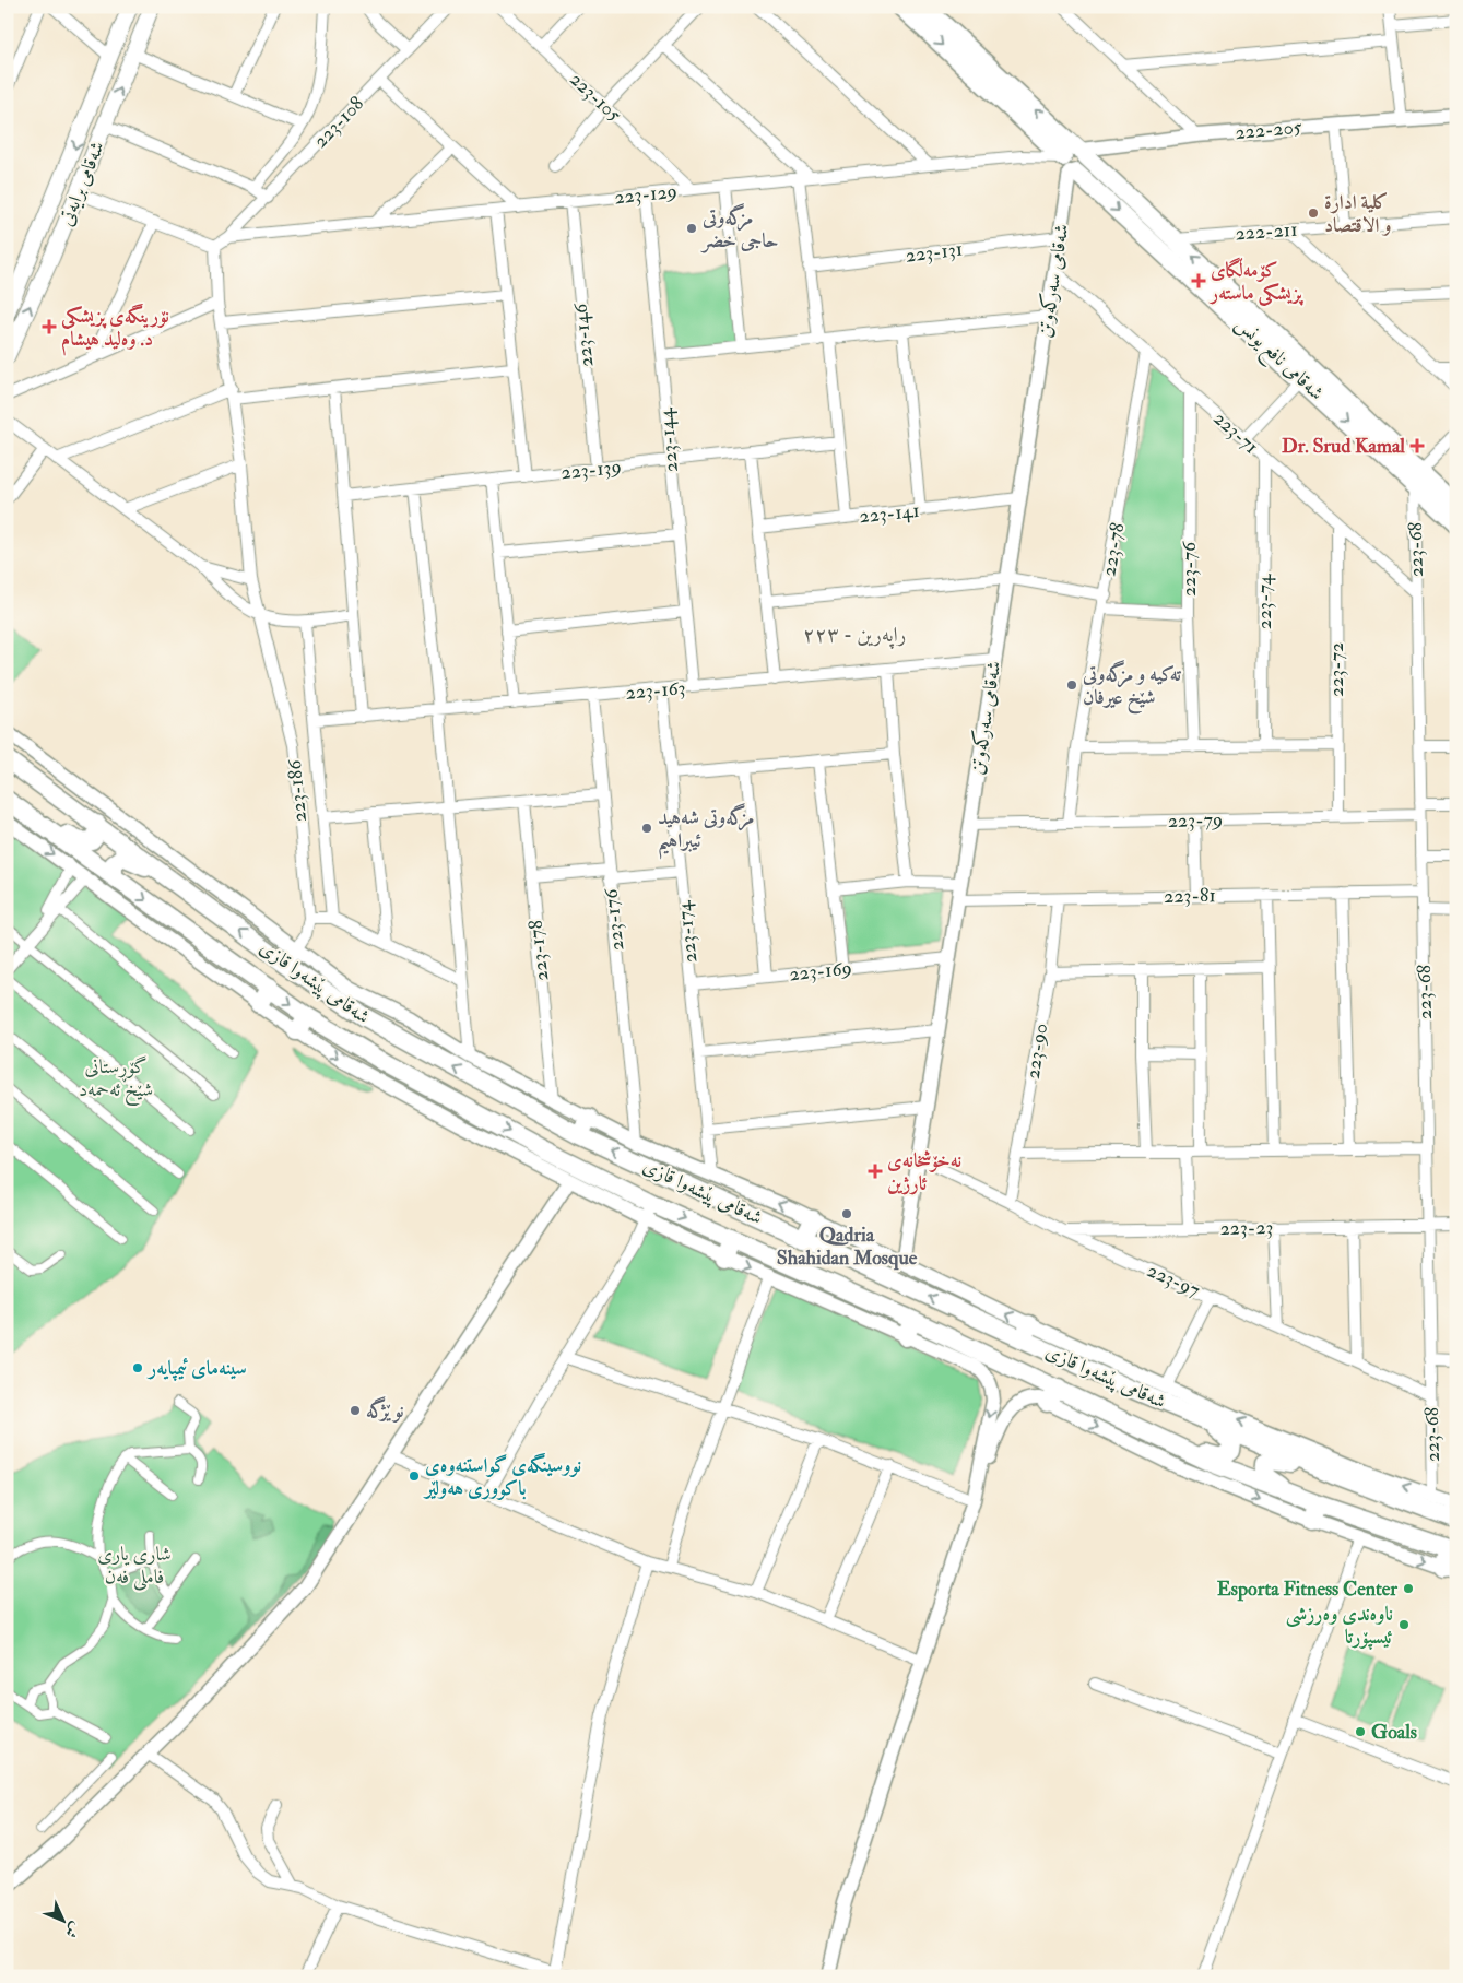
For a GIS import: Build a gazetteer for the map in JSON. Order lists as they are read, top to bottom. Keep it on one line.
{"streets":{"main road":["شەقامی برایەتی","شەقامی نافع یونس","شەقامی پێشەوا قازی"],"street":["223-105","223-108","222-205","223-129","222-211","223-131","شەقامی سەرکەوتن","223-146","223-71","223-144","223-139","223-141","223-78","223-68","223-76","223-74","223-72","223-163","223-186","223-79","223-81","223-176","223-174","223-178","223-169","223-90","223-23","223-97"]},"crossings":[["223-105","223-129"],["223-108","223-129"],["222-205","223-129"],["222-205","شەقامی سەرکەوتن"],["222-205","شەقامی نافع یونس"],["223-129","شەقامی سەرکەوتن"],["223-129","223-146"],["223-129","شەقامی نافع یونس"],["223-129","223-144"],["222-211","شەقامی نافع یونس"],["223-131","شەقامی سەرکەوتن"],["شەقامی سەرکەوتن","شەقامی نافع یونس"],["شەقامی سەرکەوتن","223-71"],["شەقامی سەرکەوتن","223-141"],["شەقامی سەرکەوتن","223-163"],["شەقامی سەرکەوتن","223-79"],["شەقامی سەرکەوتن","223-81"],["شەقامی سەرکەوتن","223-169"],["شەقامی سەرکەوتن","223-97"],["223-146","223-139"],["شەقامی نافع یونس","223-68"],["223-71","223-78"],["223-71","223-68"],["223-71","223-76"],["223-71","223-74"],["223-71","223-72"],["223-144","223-139"],["223-144","223-163"],["223-78","223-79"],["223-68","223-79"],["223-68","223-81"],["223-68","223-23"],["223-68","223-97"],["223-72","223-79"],["223-163","223-176"],["223-163","223-174"],["223-186","شەقامی پێشەوا قازی"],["223-81","223-90"],["223-174","223-169"],["223-90","223-97"],["223-23","223-97"]],"districts":["راپەرین - ٢٢٣"],"parks":["گۆڕستانی شێخ ئەحمەد","شاری یاری فاملی فەن"],"places":{"other":["كلية ادارة و الاقتصاد","مزگه‌وتی حاجی خضر","تەکیە و مزگەوتی شێخ عیرفان","مزگەوتی شەهید ئیبراهیم","Qadria Shahidan Mosque","سینەمای ئیمپایەر","نوێژگە","نووسینگەی گواستنەوەی باکووری هەولێر","Esporta Fitness Center","ناوەندی وەرزشی ئیسپۆرتا","Goals"],"health":["کۆمەڵگای پزیشکی ماستەر","نۆرینگەی پزیشکی د. وەلید هیشام","Dr. Srud Kamal","نەخۆشخانەی ئارژین"]},"north":"bottom right"}
